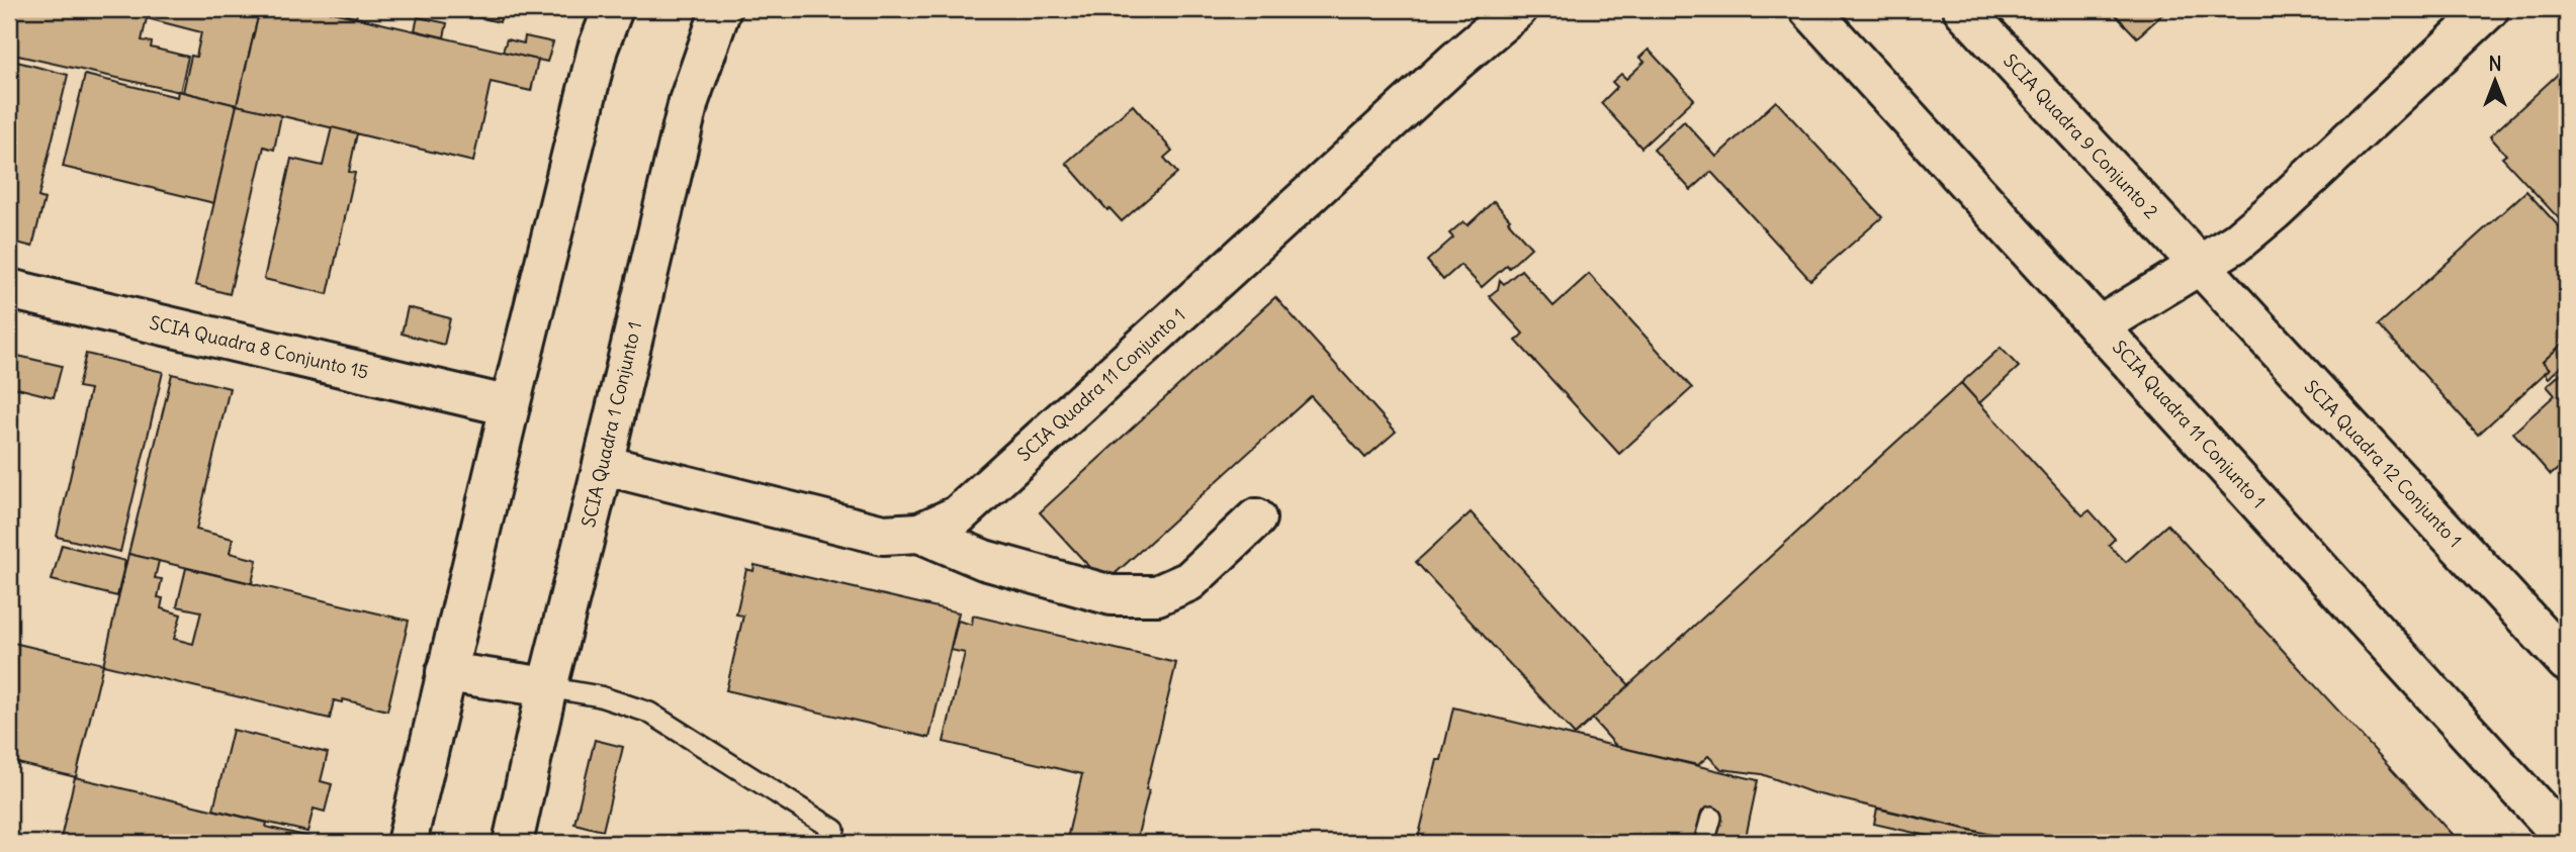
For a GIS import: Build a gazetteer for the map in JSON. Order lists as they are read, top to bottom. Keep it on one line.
{"streets":{"street":["SCIA Quadra 9 Conjunto 2","SCIA Quadra 8 Conjunto 15","SCIA Quadra 11 Conjunto 1","SCIA Quadra 1 Conjunto 1","SCIA Quadra 12 Conjunto 1"]},"crossings":[["SCIA Quadra 9 Conjunto 2","SCIA Quadra 12 Conjunto 1"],["SCIA Quadra 11 Conjunto 1","SCIA Quadra 1 Conjunto 1"]],"north":"top"}
